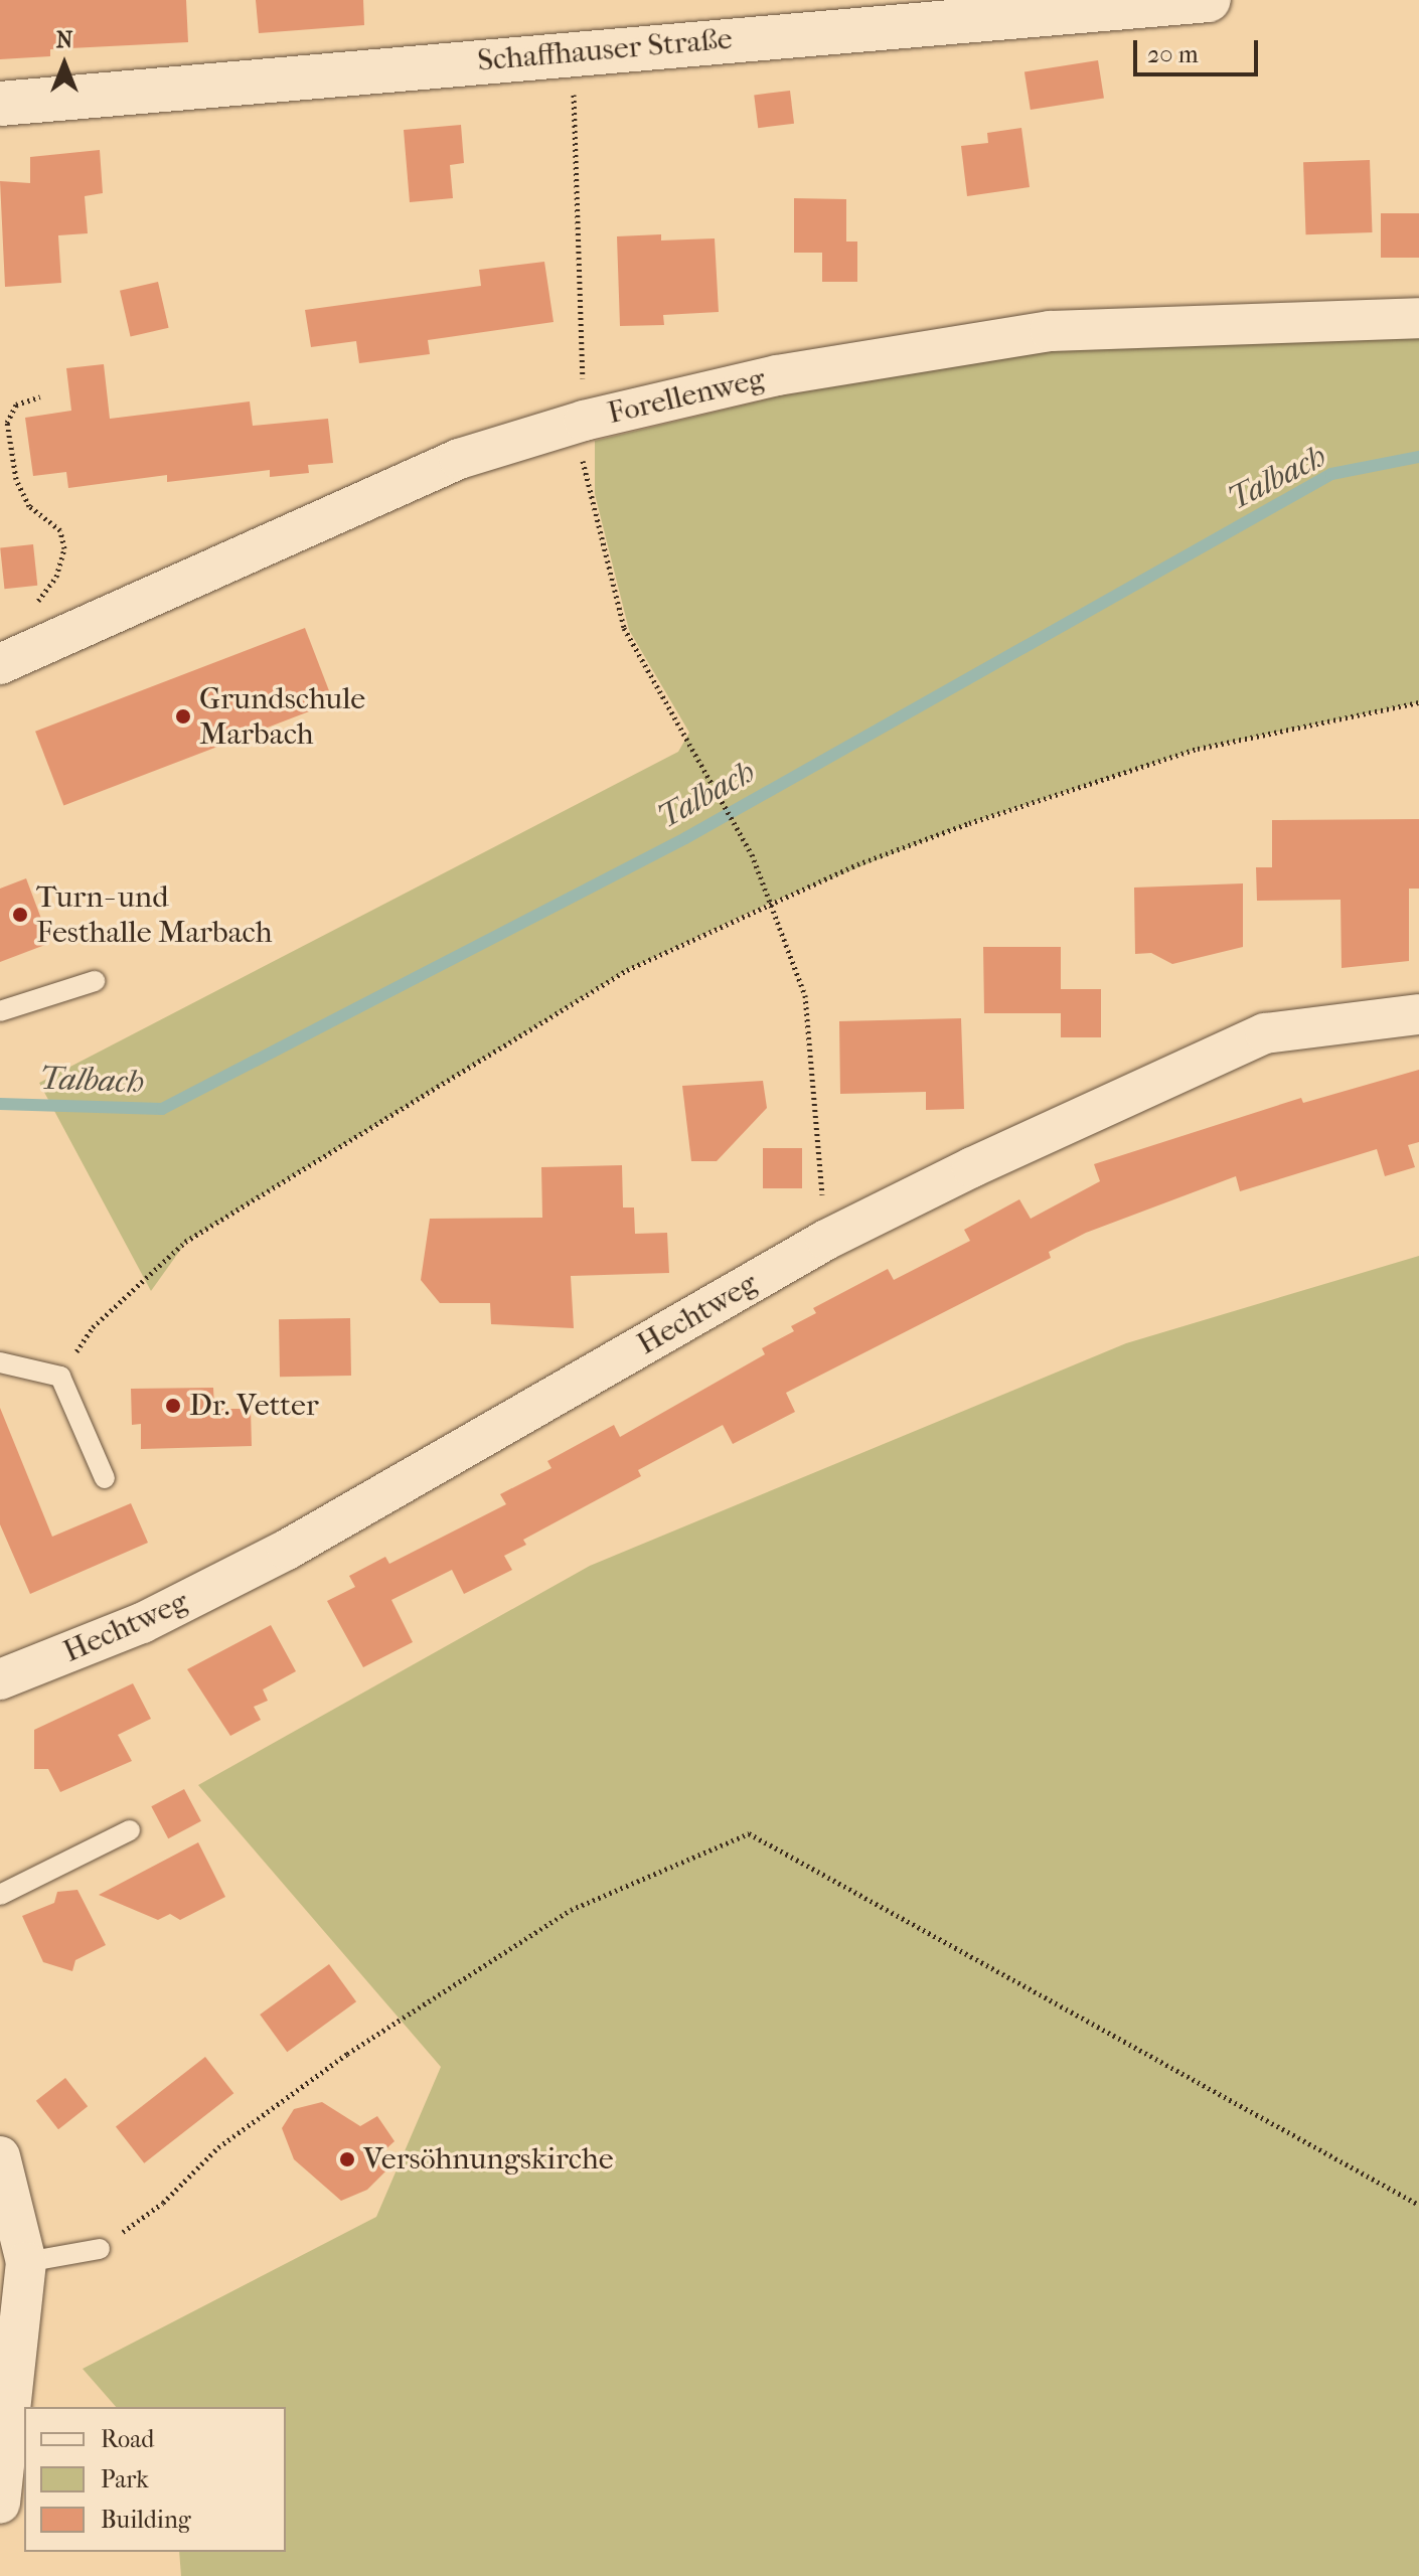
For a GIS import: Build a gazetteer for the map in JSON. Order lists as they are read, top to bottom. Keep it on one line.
{"streets":{"street":["Schaffhauser Straße","Forellenweg","Hechtweg"]},"water":["Talbach"],"places":["Grundschule Marbach","Turn- und Festhalle Marbach","Dr. Vetter","Versöhnungskirche"],"legend":["Road","Park","Building"],"scale_bar":"20 m","north":"top"}
